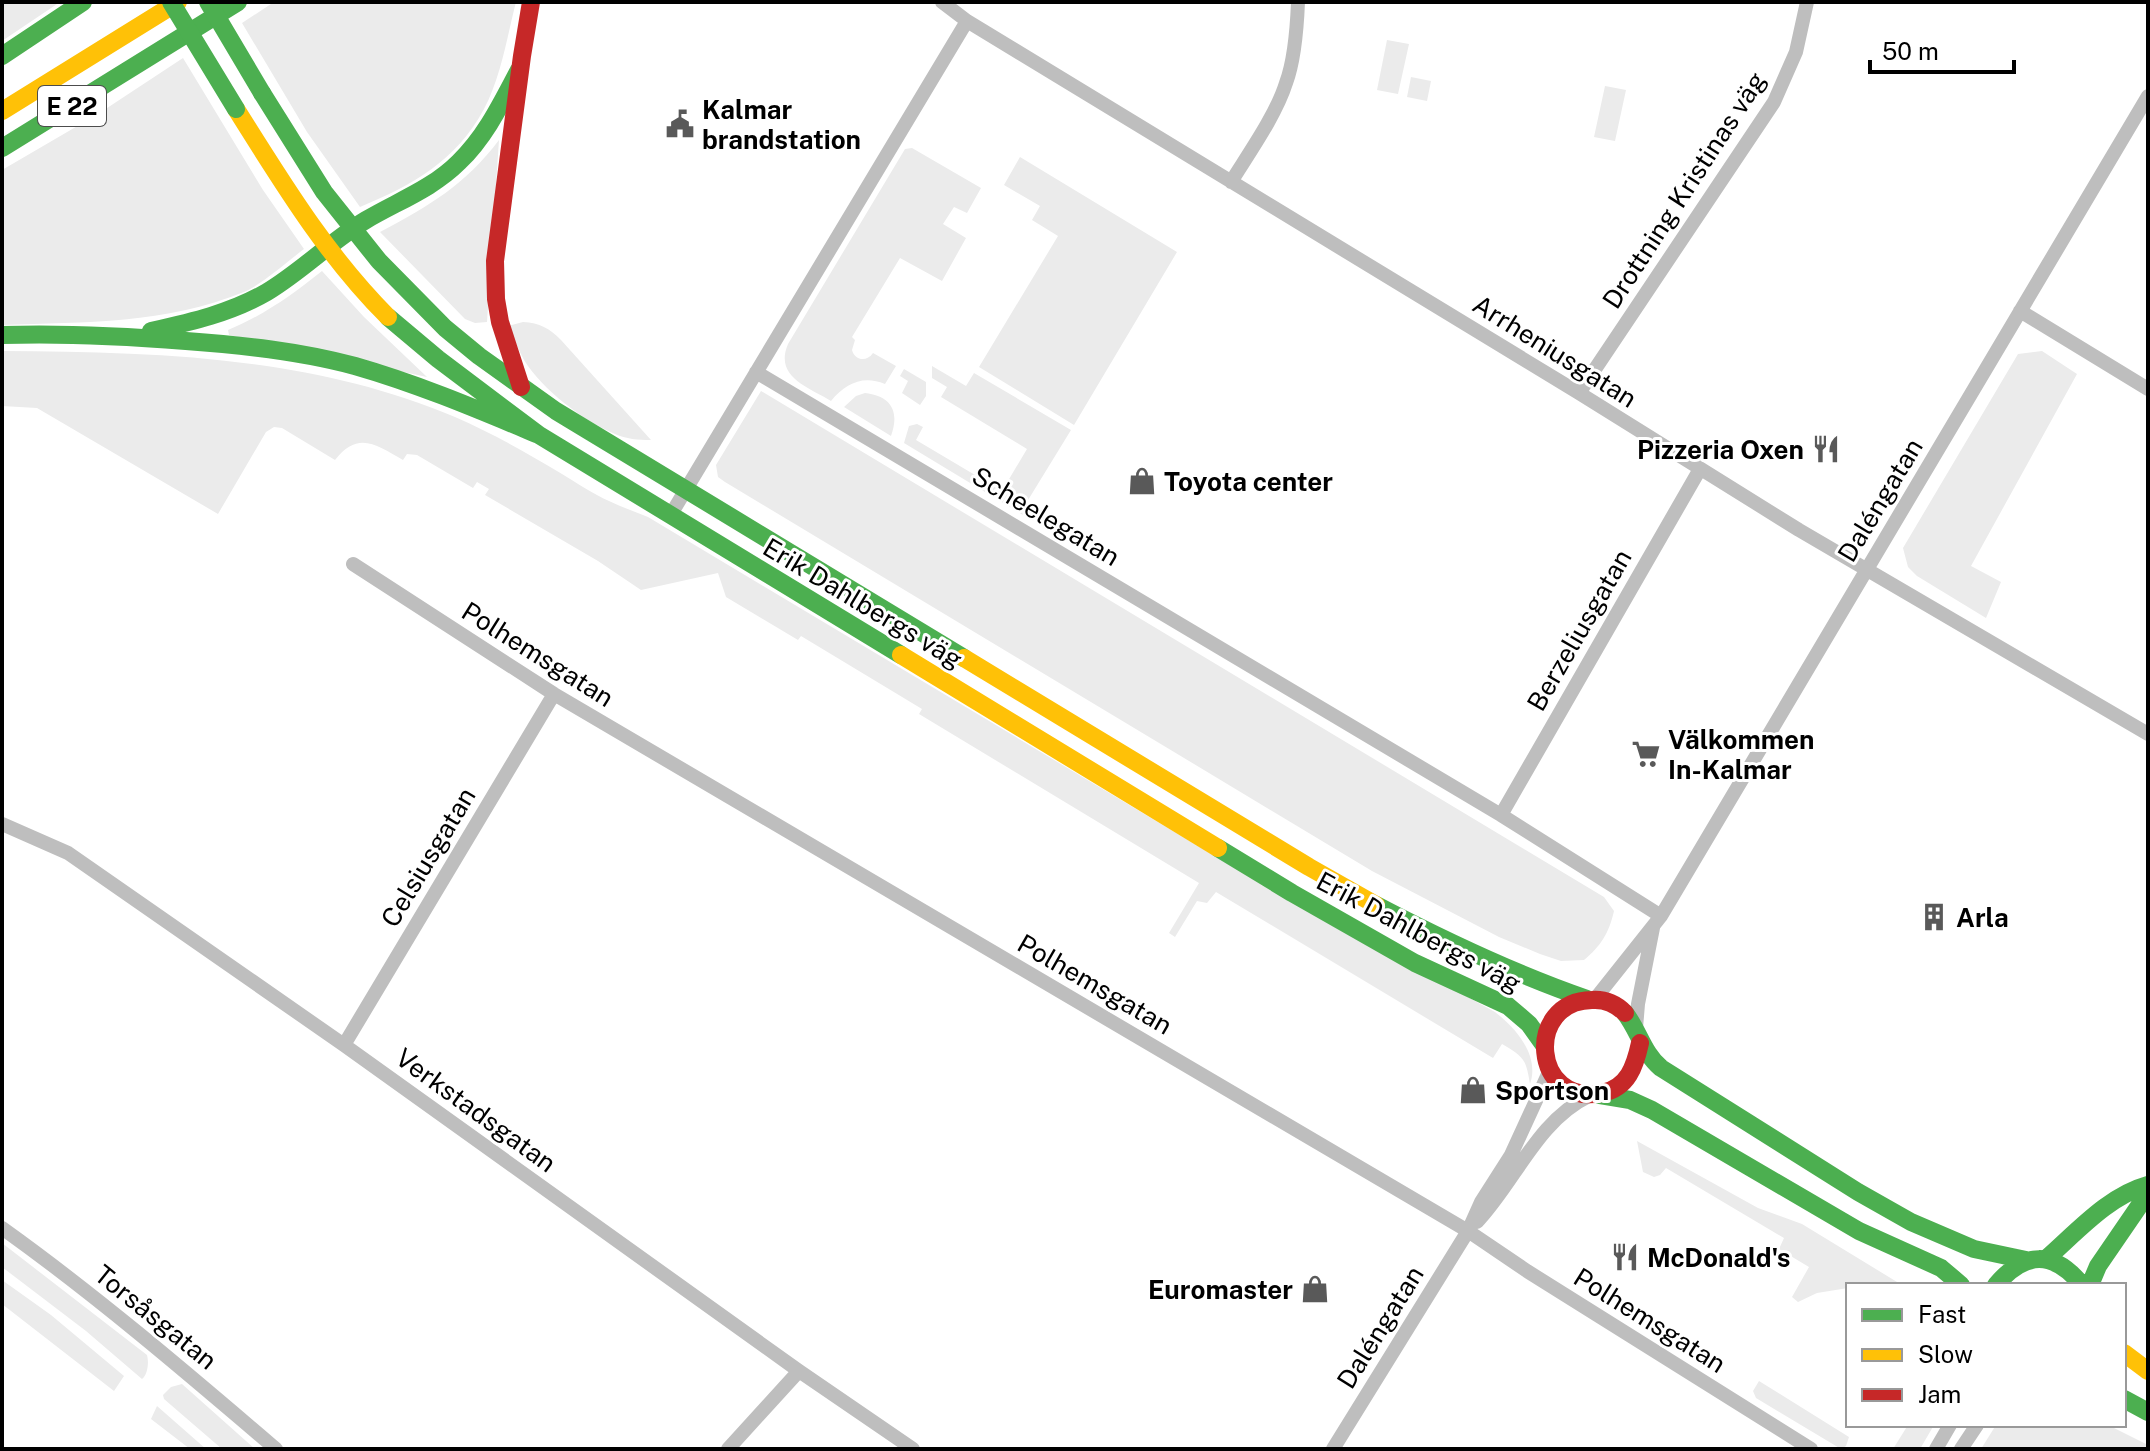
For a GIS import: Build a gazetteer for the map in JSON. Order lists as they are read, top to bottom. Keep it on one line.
{"streets":{"main road":["E 22","Erik Dahlbergs väg"],"street":["Drottning Kristinas väg","Arrheniusgatan","Daléngatan","Scheelegatan","Berzeliusgatan","Polhemsgatan","Celsiusgatan","Verkstadsgatan","Torsåsgatan"]},"crossings":[["Drottning Kristinas väg","Arrheniusgatan"],["Arrheniusgatan","Daléngatan"],["Arrheniusgatan","Berzeliusgatan"],["Daléngatan","Scheelegatan"],["Daléngatan","Erik Dahlbergs väg"],["Daléngatan","Polhemsgatan"],["Scheelegatan","Berzeliusgatan"],["Polhemsgatan","Celsiusgatan"],["Celsiusgatan","Verkstadsgatan"]],"places":{"public building":["Kalmar brandstation"],"restaurant":["Pizzeria Oxen","McDonald's"],"shop":["Toyota center","Sportson","Euromaster"],"supermarket":["Välkommen In-Kalmar"],"building":["Arla"]},"legend":["Fast","Slow","Jam"],"scale_bar":"50 m"}
